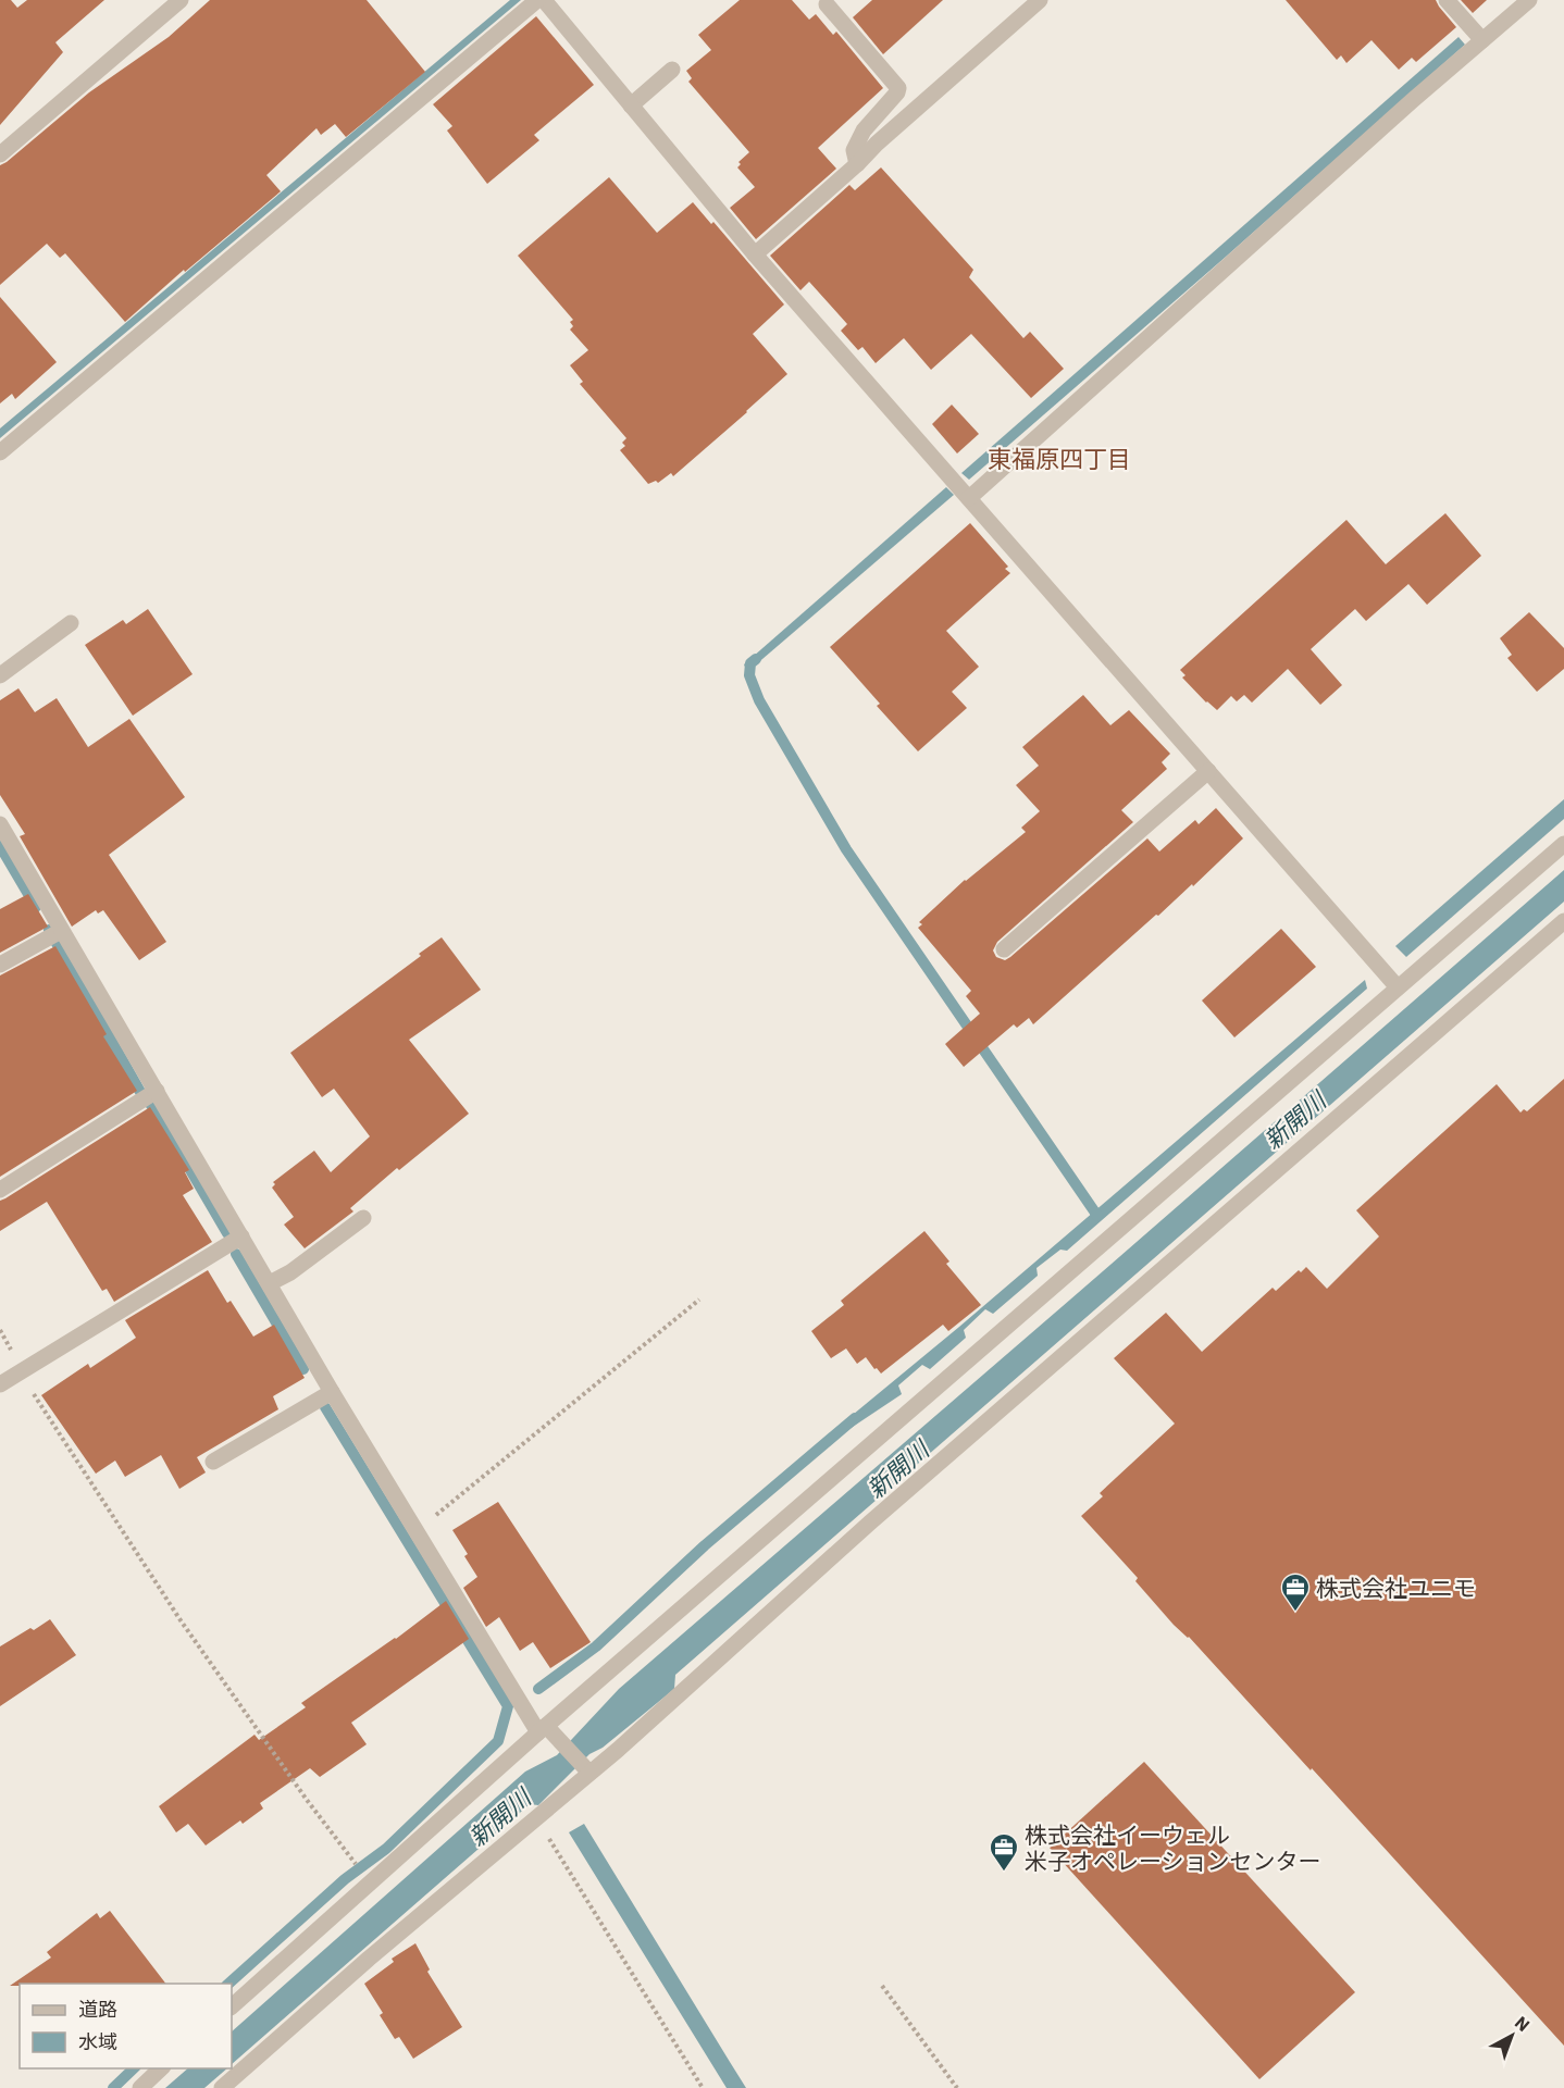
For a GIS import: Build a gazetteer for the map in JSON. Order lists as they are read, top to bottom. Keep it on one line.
{"districts":["東福原四丁目"],"water":["新開川"],"places":{"office":["株式会社ユニモ","株式会社イーウェル 米子オペレーションセンター"]},"legend":["道路","水域"],"north":"top right"}
